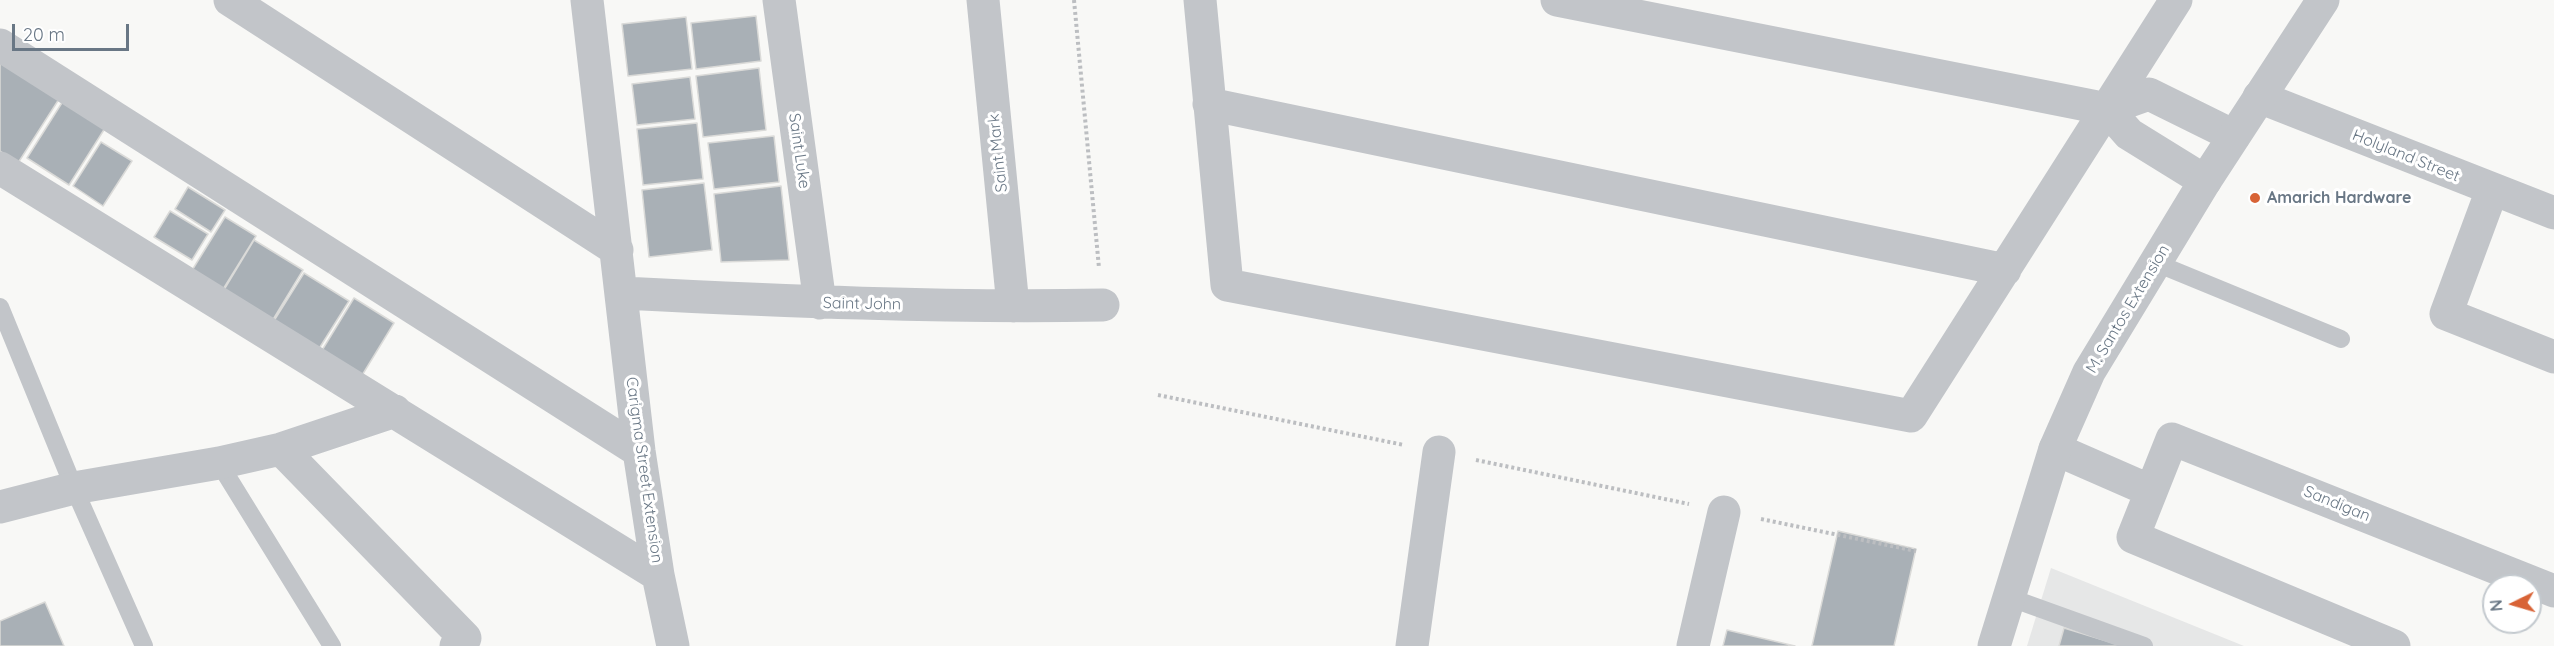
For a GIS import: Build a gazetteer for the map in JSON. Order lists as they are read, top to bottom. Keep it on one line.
{"streets":{"street":["Saint Luke","Saint Mark","Holyland Street","Saint John","M. Santos Extension","Carigma Street Extension","Sandigan"]},"crossings":[["Saint Luke","Saint John"],["Saint Mark","Saint John"],["Holyland Street","M. Santos Extension"],["Saint John","Carigma Street Extension"]],"places":["Amarich Hardware"],"scale_bar":"20 m","north":"left"}
